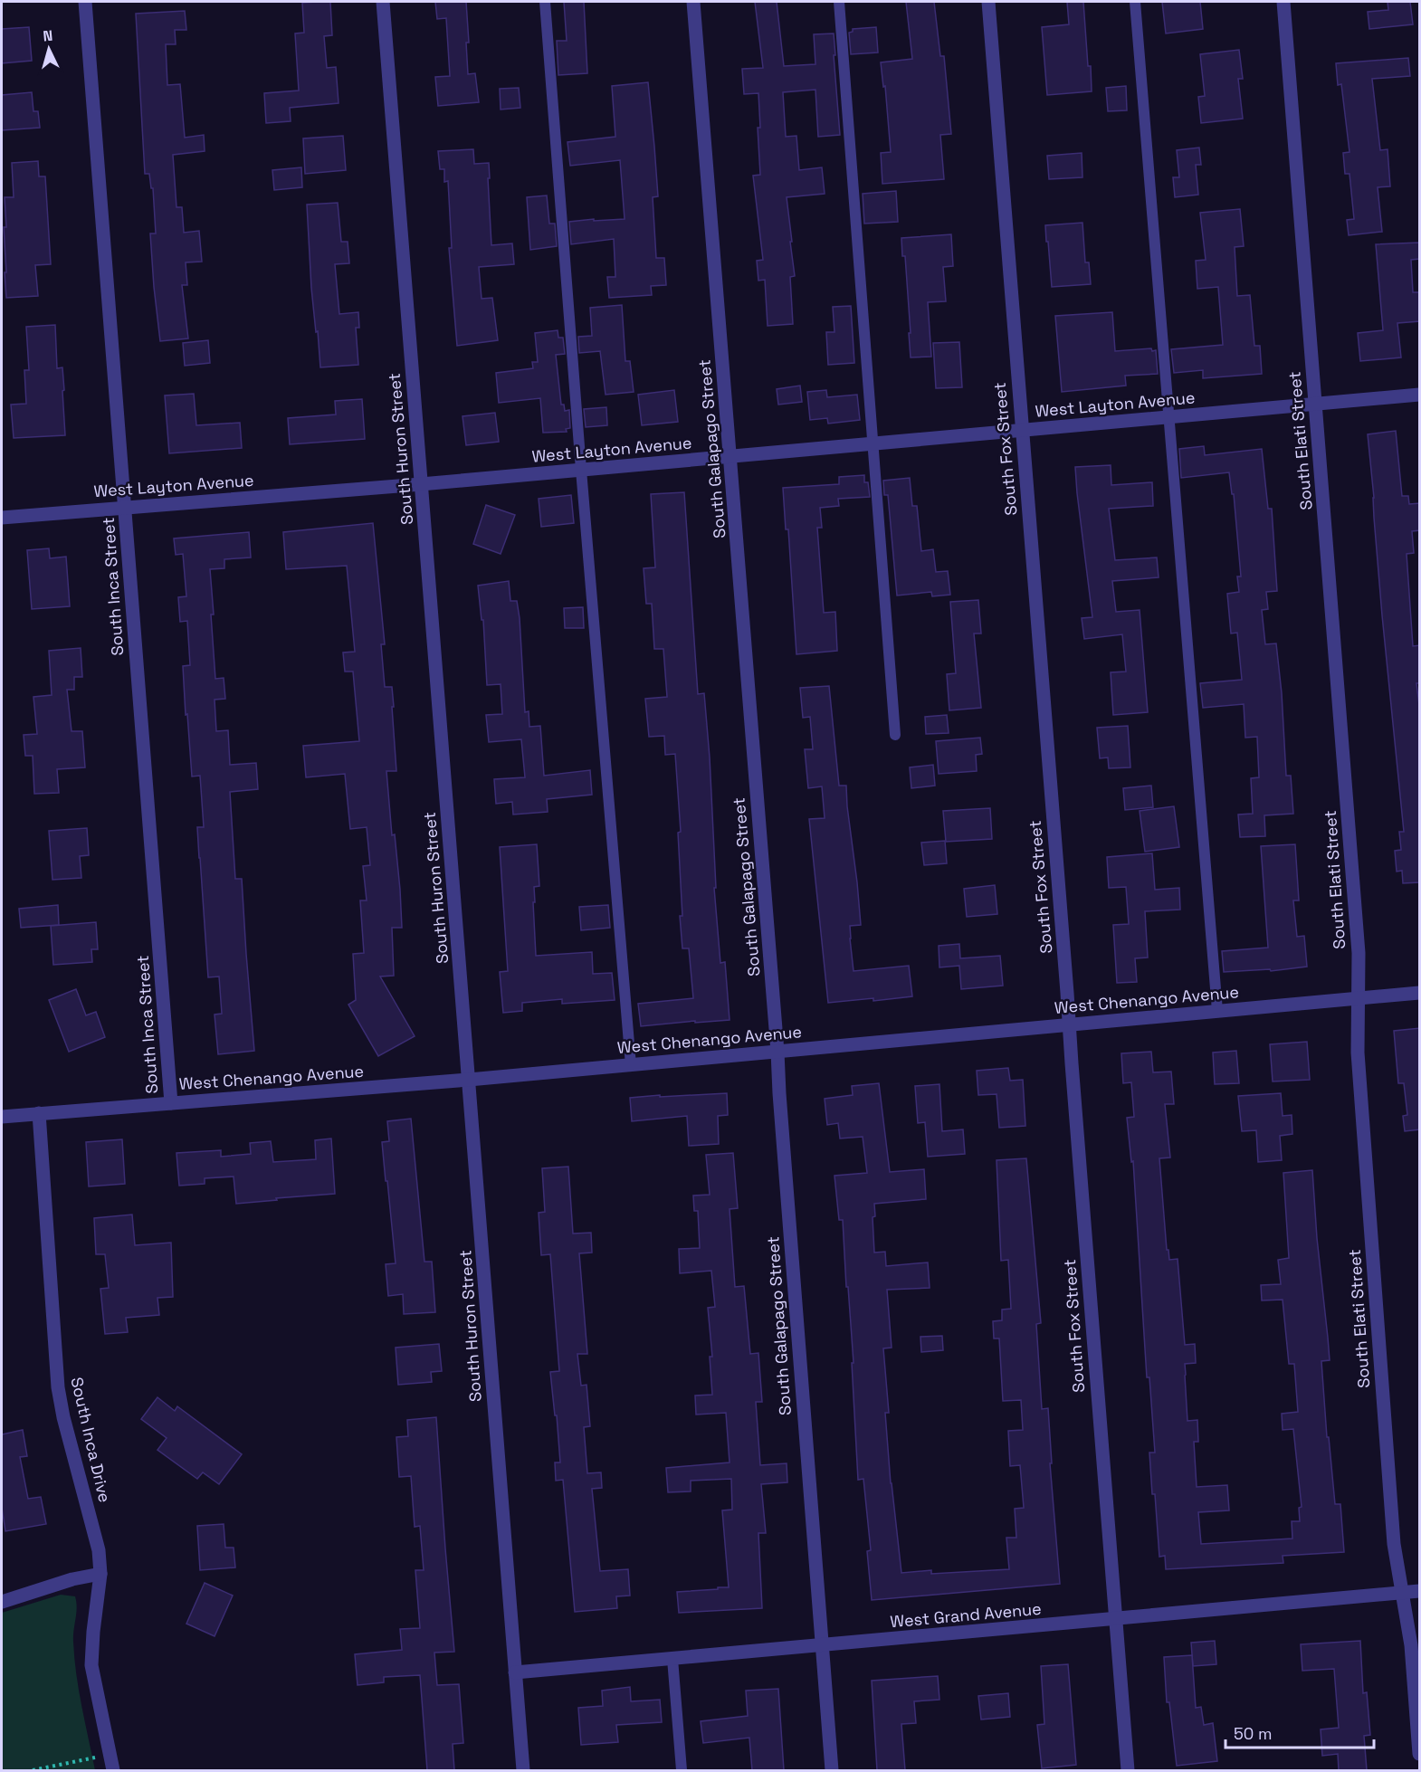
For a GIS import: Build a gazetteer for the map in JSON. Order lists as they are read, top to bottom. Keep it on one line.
{"streets":{"street":["West Layton Avenue","South Elati Street","South Huron Street","South Galapago Street","South Fox Street","South Inca Street","West Chenango Avenue","South Inca Drive","West Grand Avenue"]},"crossings":[["West Layton Avenue","South Elati Street"],["West Layton Avenue","South Huron Street"],["West Layton Avenue","South Galapago Street"],["West Layton Avenue","South Fox Street"],["West Layton Avenue","South Inca Street"],["South Elati Street","West Chenango Avenue"],["South Elati Street","West Grand Avenue"],["South Huron Street","West Chenango Avenue"],["South Huron Street","West Grand Avenue"],["South Galapago Street","West Chenango Avenue"],["South Galapago Street","West Grand Avenue"],["South Fox Street","West Chenango Avenue"],["South Fox Street","West Grand Avenue"],["South Inca Street","West Chenango Avenue"],["West Chenango Avenue","South Inca Drive"]],"scale_bar":"50 m","north":"top"}
